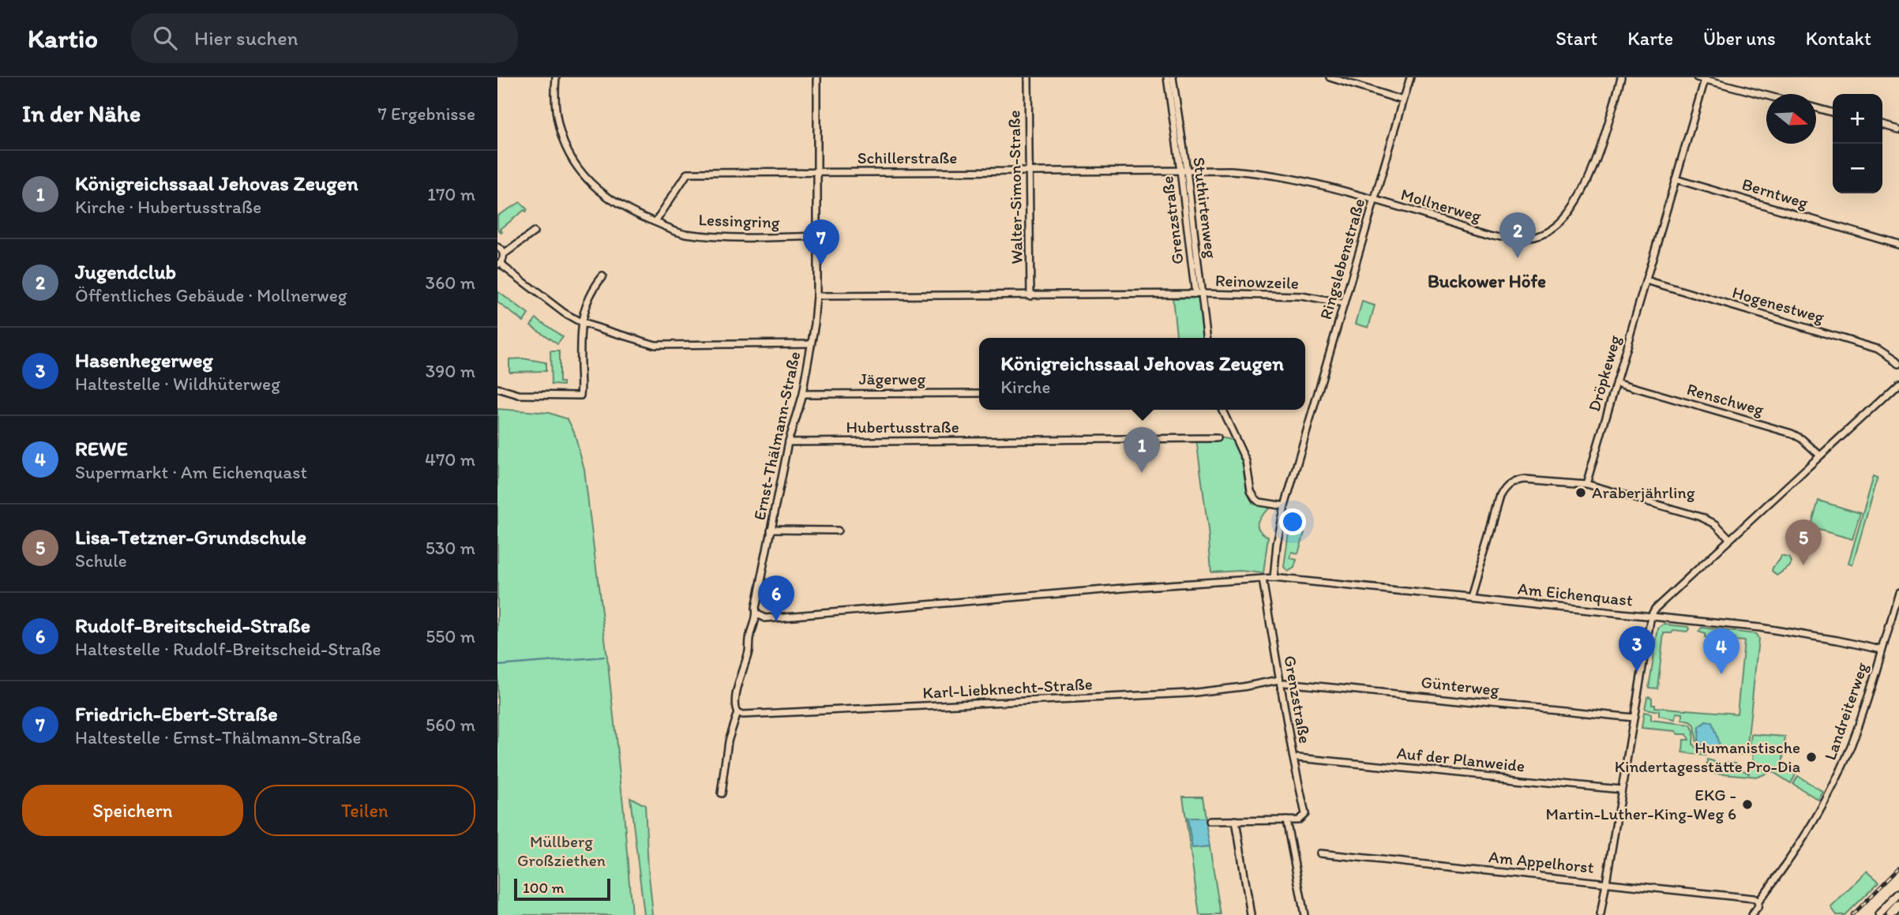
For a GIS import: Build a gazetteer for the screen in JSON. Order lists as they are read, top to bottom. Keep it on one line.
{"streets":{"street":["Schillerstraße","Walter-Simon-Straße","Berntweg","Mollnerweg","Stuthirtenweg","Grenzstraße","Lessingring","Ringslebenstraße","Reinowzeile","Hogenestweg","Dröpkeweg","Jägerweg","Renschweg","Hubertusstraße","Ernst-Thälmann-Straße","Am Eichenquast","Günterweg","Karl-Liebknecht-Straße","Landreiterweg","Auf der Planweide","Am Appelhorst"]},"crossings":[["Schillerstraße","Walter-Simon-Straße"],["Schillerstraße","Mollnerweg"],["Schillerstraße","Stuthirtenweg"],["Schillerstraße","Grenzstraße"],["Schillerstraße","Lessingring"],["Schillerstraße","Ernst-Thälmann-Straße"],["Walter-Simon-Straße","Reinowzeile"],["Berntweg","Dröpkeweg"],["Mollnerweg","Stuthirtenweg"],["Mollnerweg","Grenzstraße"],["Mollnerweg","Ringslebenstraße"],["Stuthirtenweg","Grenzstraße"],["Stuthirtenweg","Reinowzeile"],["Grenzstraße","Am Eichenquast"],["Grenzstraße","Günterweg"],["Grenzstraße","Karl-Liebknecht-Straße"],["Lessingring","Ernst-Thälmann-Straße"],["Ringslebenstraße","Reinowzeile"],["Ringslebenstraße","Am Eichenquast"],["Reinowzeile","Ernst-Thälmann-Straße"],["Hogenestweg","Dröpkeweg"],["Dröpkeweg","Renschweg"],["Jägerweg","Ernst-Thälmann-Straße"],["Hubertusstraße","Ernst-Thälmann-Straße"],["Ernst-Thälmann-Straße","Am Eichenquast"],["Ernst-Thälmann-Straße","Karl-Liebknecht-Straße"],["Am Eichenquast","Landreiterweg"],["Günterweg","Karl-Liebknecht-Straße"],["Landreiterweg","Am Appelhorst"]],"districts":["Buckower Höfe"],"parks":["Müllberg Großziethen"],"places":["Araberjährling","Humanistische Kindertagesstätte Pro-Dia","EKG - Martin-Luther-King-Weg 6"],"scale_bar":"100 m","north":"right","page":{"header":"Kartio","search":"Hier suchen","nav":["Start","Karte","Über uns","Kontakt"],"heading":["In der Nähe","7 Ergebnisse"],"map_buttons":["+","−"],"list":[{"mark":"1","name":"Königreichssaal Jehovas Zeugen","note":"Kirche · Hubertusstraße","value":"170 m"},{"mark":"2","name":"Jugendclub","note":"Öffentliches Gebäude · Mollnerweg","value":"360 m"},{"mark":"3","name":"Hasenhegerweg","note":"Haltestelle · Wildhüterweg","value":"390 m"},{"mark":"4","name":"REWE","note":"Supermarkt · Am Eichenquast","value":"470 m"},{"mark":"5","name":"Lisa-Tetzner-Grundschule","note":"Schule","value":"530 m"},{"mark":"6","name":"Rudolf-Breitscheid-Straße","note":"Haltestelle · Rudolf-Breitscheid-Straße","value":"550 m"},{"mark":"7","name":"Friedrich-Ebert-Straße","note":"Haltestelle · Ernst-Thälmann-Straße","value":"560 m"}],"pins":["2","7","1","5","6","3","4"],"popup":["Königreichssaal Jehovas Zeugen","Kirche"],"buttons":["Speichern","Teilen"],"scale":"100 m"}}
